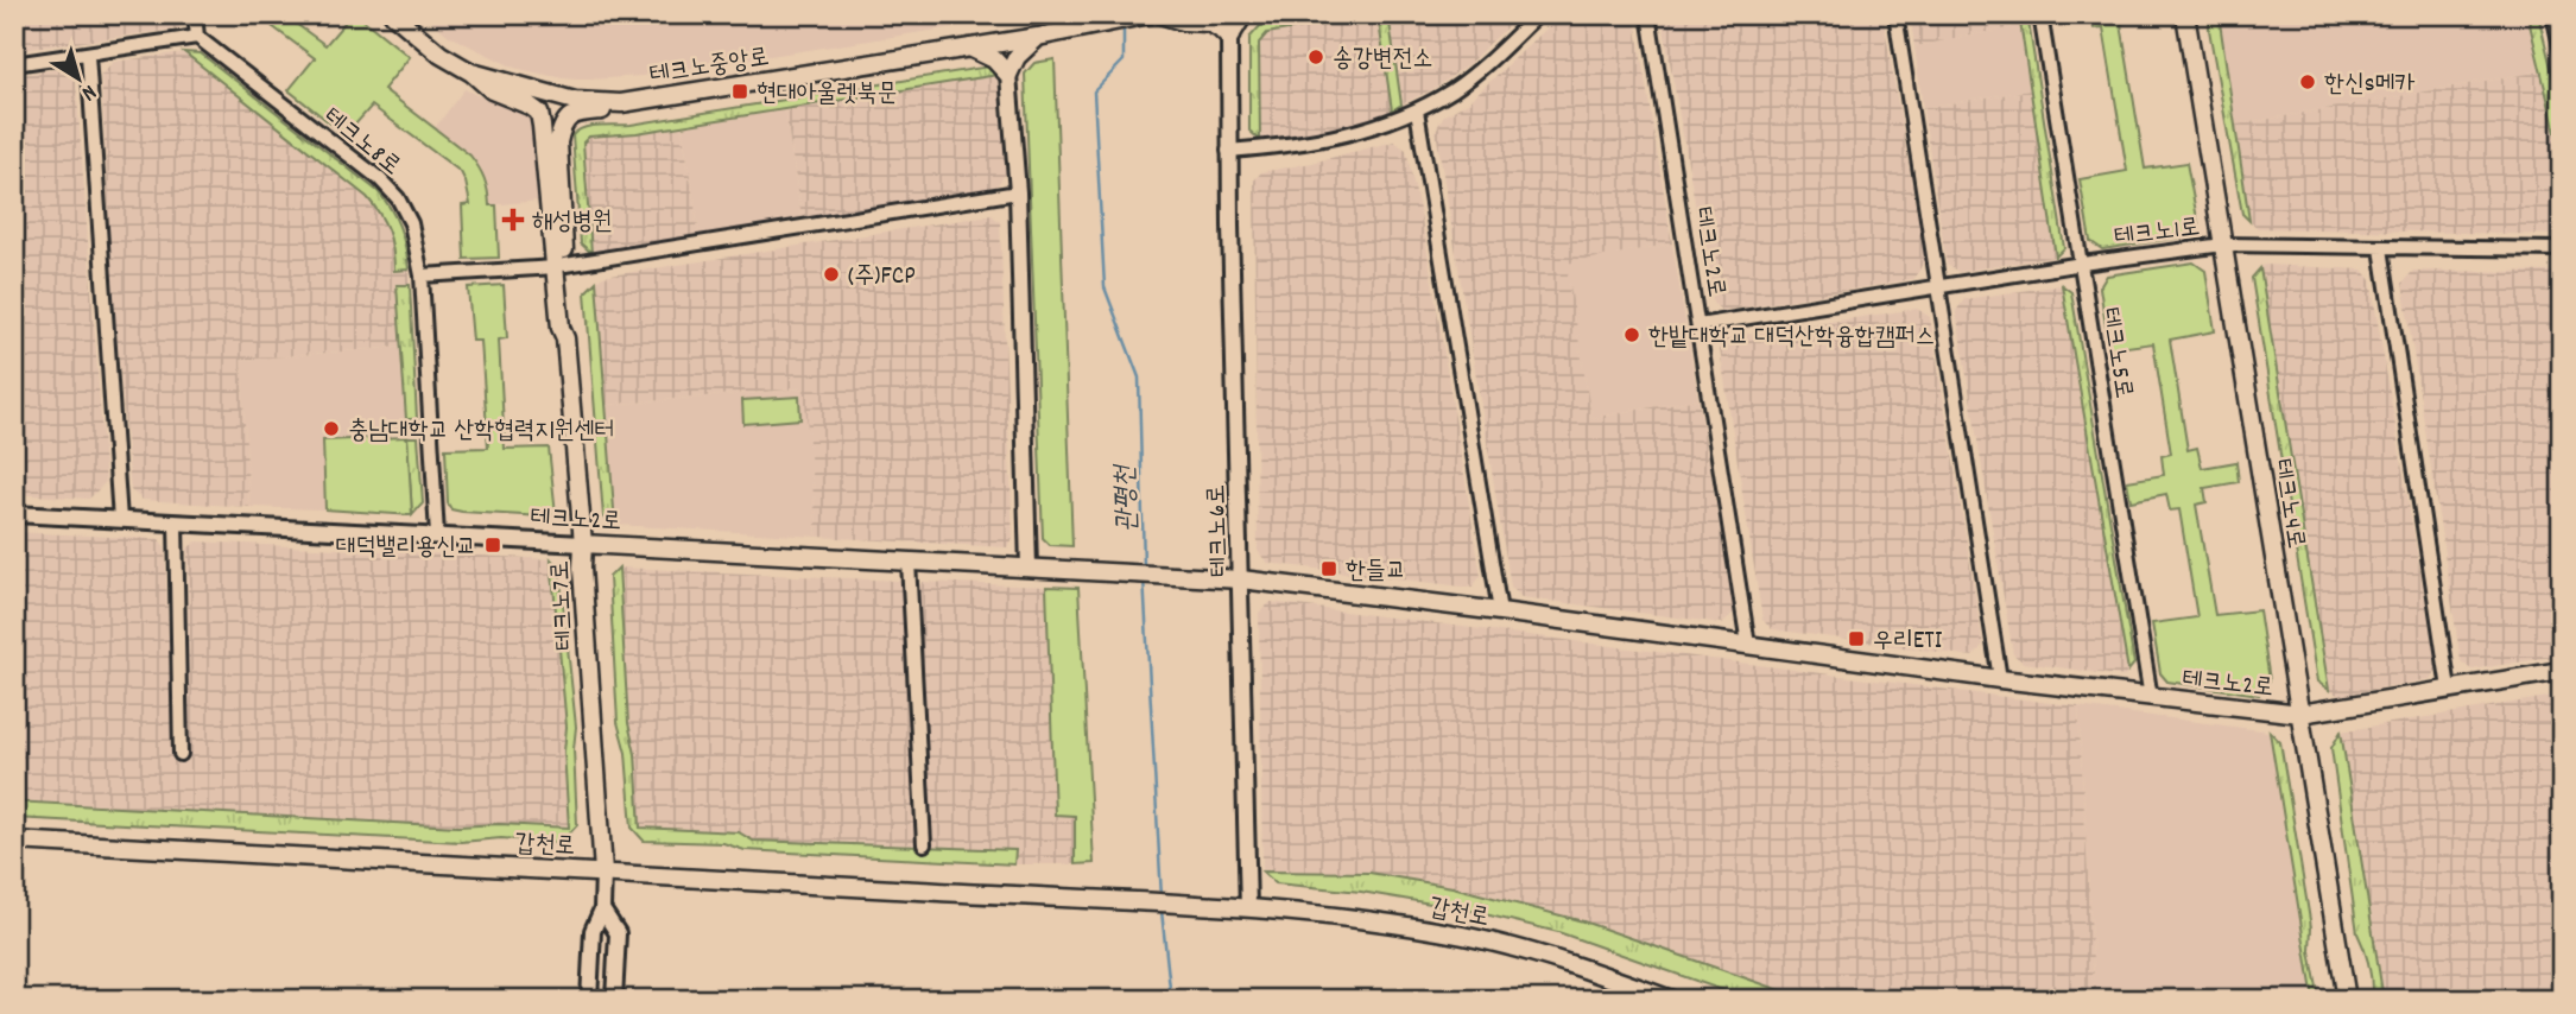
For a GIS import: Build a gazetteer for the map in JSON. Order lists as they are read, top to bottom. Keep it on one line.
{"streets":{"main road":["테크노중앙로","테크노2로","테크노4로","테크노7로","갑천로"],"street":["테크노8로","테크노1로","테크노5로","테크노6로"]},"crossings":[["테크노중앙로","테크노7로"],["테크노8로","테크노2로"],["테크노1로","테크노2로"],["테크노1로","테크노5로"],["테크노1로","테크노4로"],["테크노2로","테크노5로"],["테크노2로","테크노4로"],["테크노2로","테크노6로"],["테크노2로","테크노7로"],["테크노6로","갑천로"],["테크노7로","갑천로"]],"water":["관평천"],"places":{"other":["송강변전소","한신s메카","(주)FCP","한밭대학교 대덕산학융합캠퍼스","충남대학교 산학협력지원센터"],"transit":["현대아울렛북문","대덕밸리용신교","한들교","우리ETI"],"health":["해성병원"]},"north":"bottom right"}
